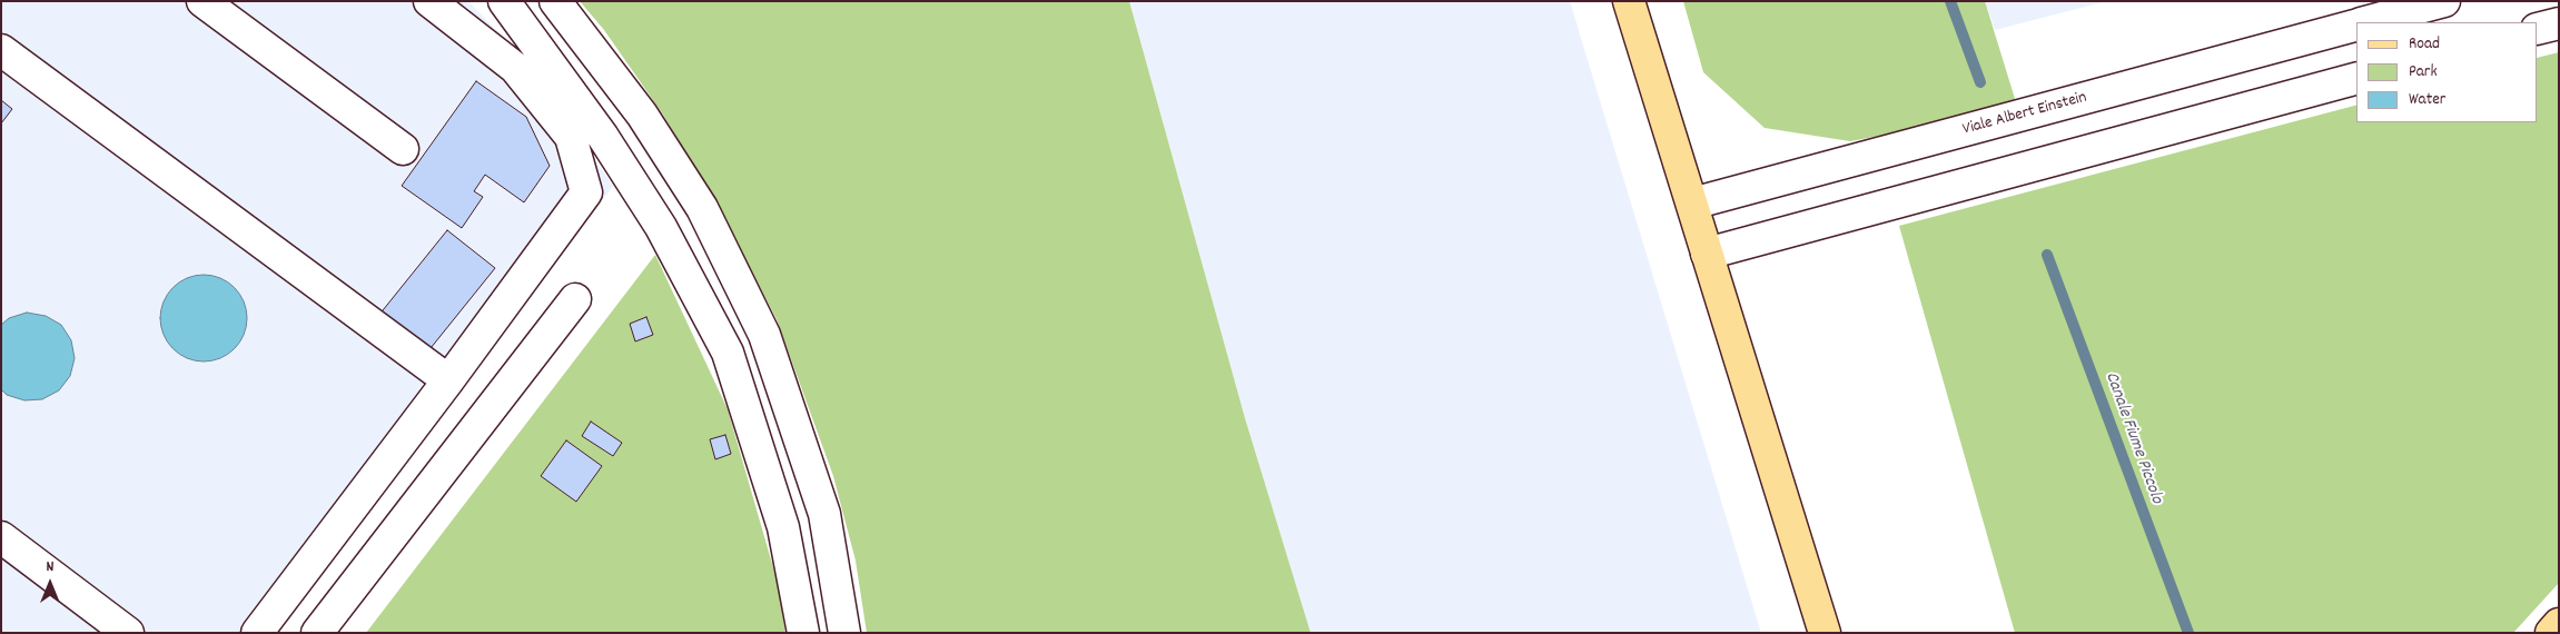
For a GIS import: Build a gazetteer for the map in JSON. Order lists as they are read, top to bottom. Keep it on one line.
{"streets":{"street":["Viale Albert Einstein"]},"water":["Canale Fiume Piccolo"],"legend":["Road","Park","Water"],"north":"top"}
